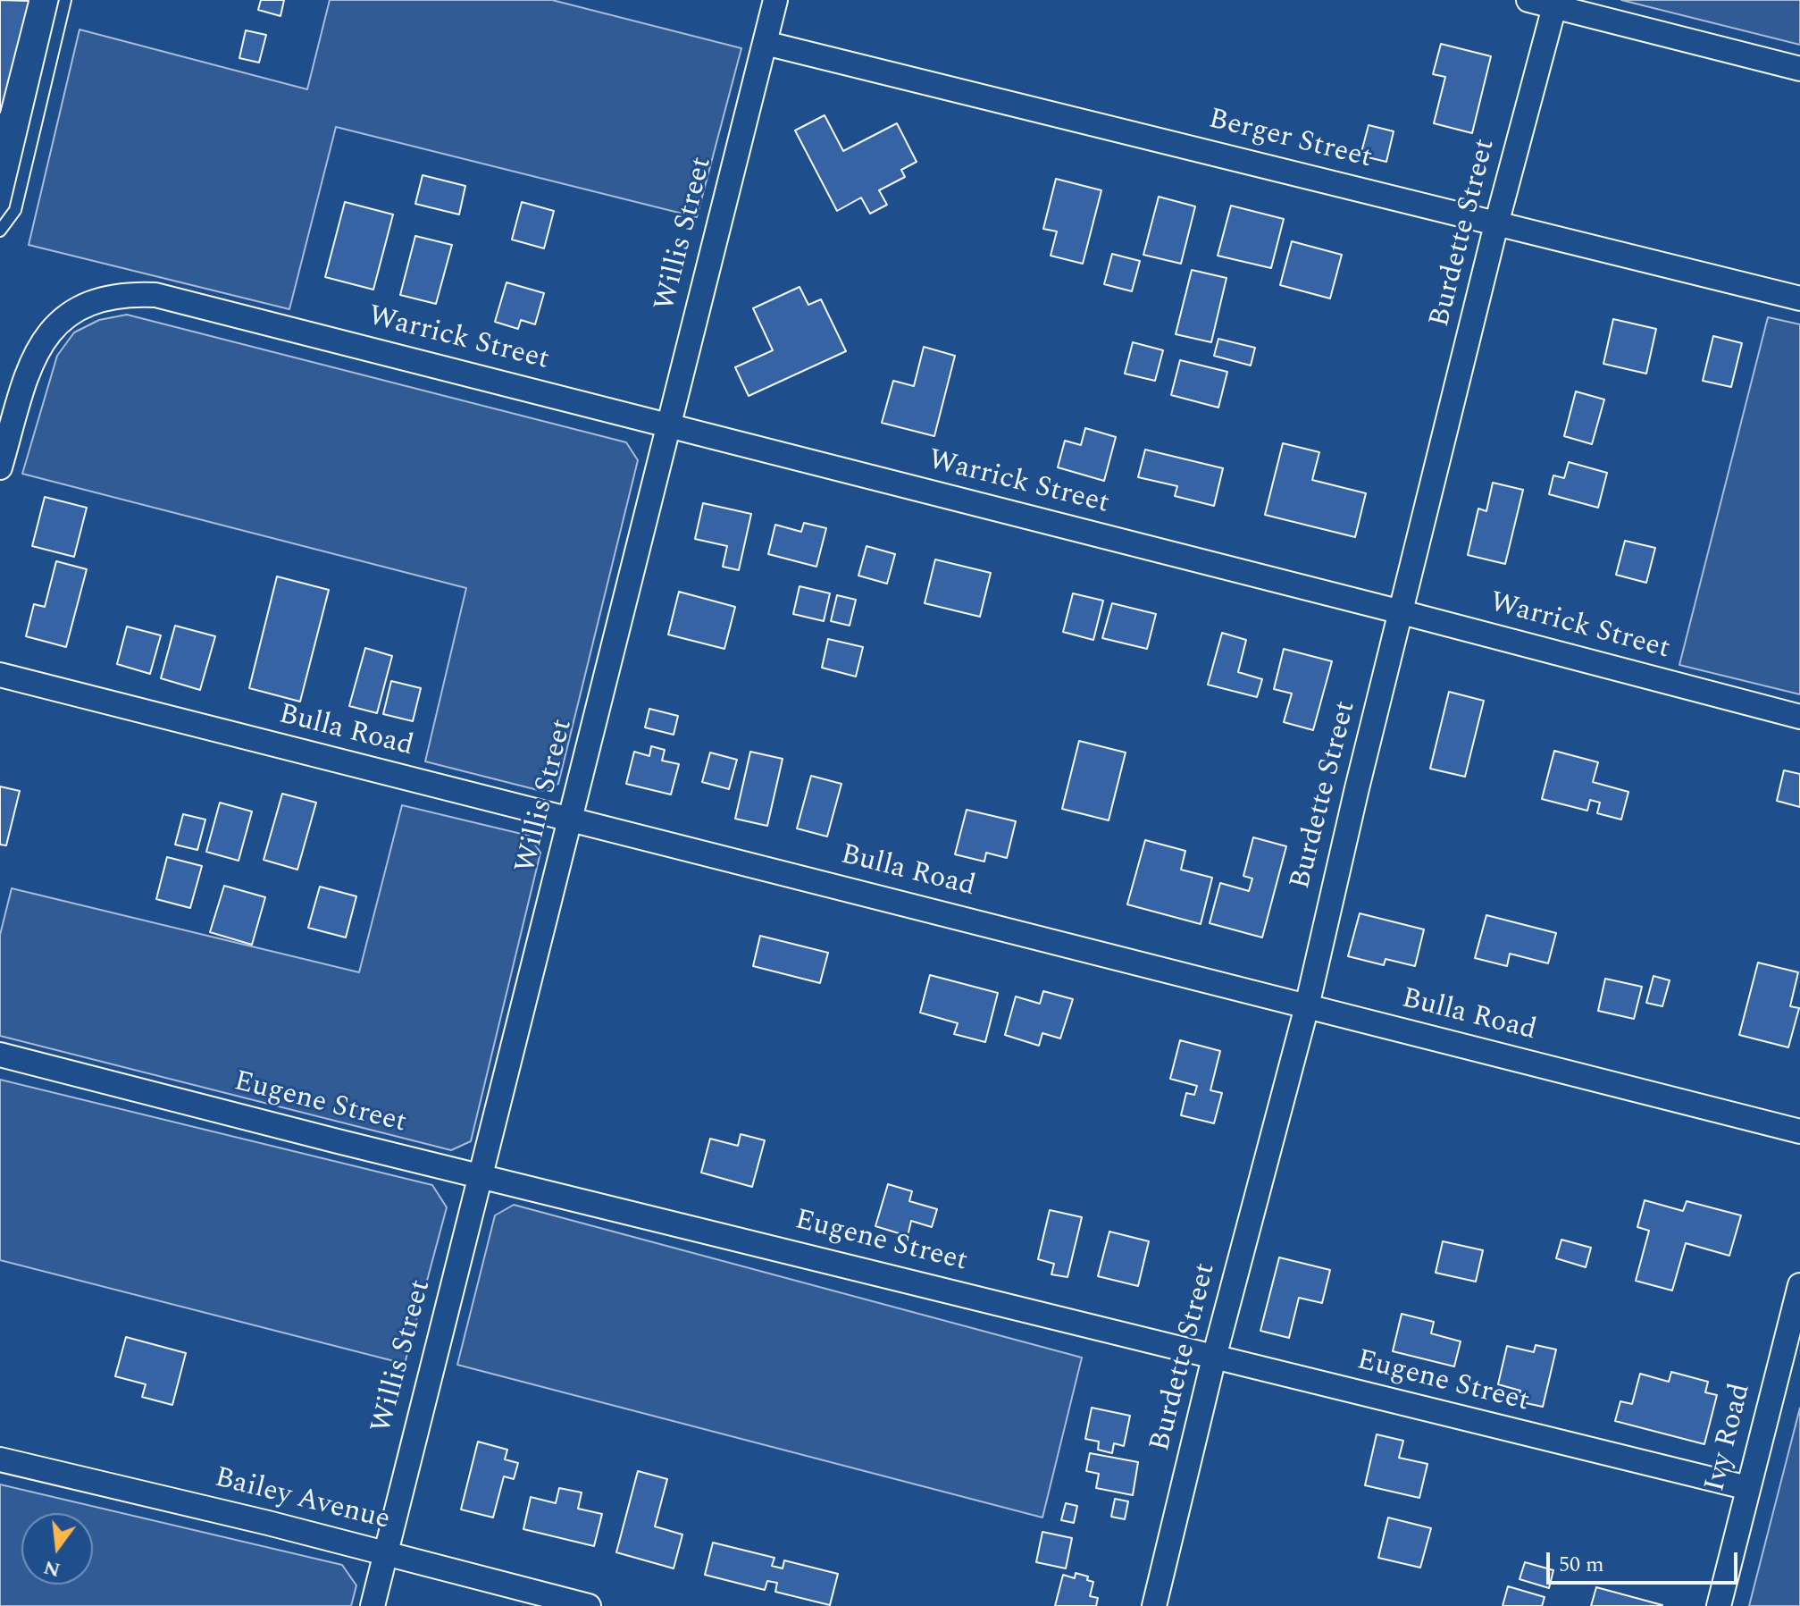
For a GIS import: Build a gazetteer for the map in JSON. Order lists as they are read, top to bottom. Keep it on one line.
{"streets":{"street":["Berger Street","Burdette Street","Willis Street","Warrick Street","Bulla Road","Eugene Street","Ivy Road","Bailey Avenue"]},"crossings":[["Berger Street","Burdette Street"],["Berger Street","Willis Street"],["Burdette Street","Warrick Street"],["Burdette Street","Bulla Road"],["Burdette Street","Eugene Street"],["Willis Street","Warrick Street"],["Willis Street","Bulla Road"],["Willis Street","Eugene Street"],["Willis Street","Bailey Avenue"],["Eugene Street","Ivy Road"]],"scale_bar":"50 m","north":"bottom"}
